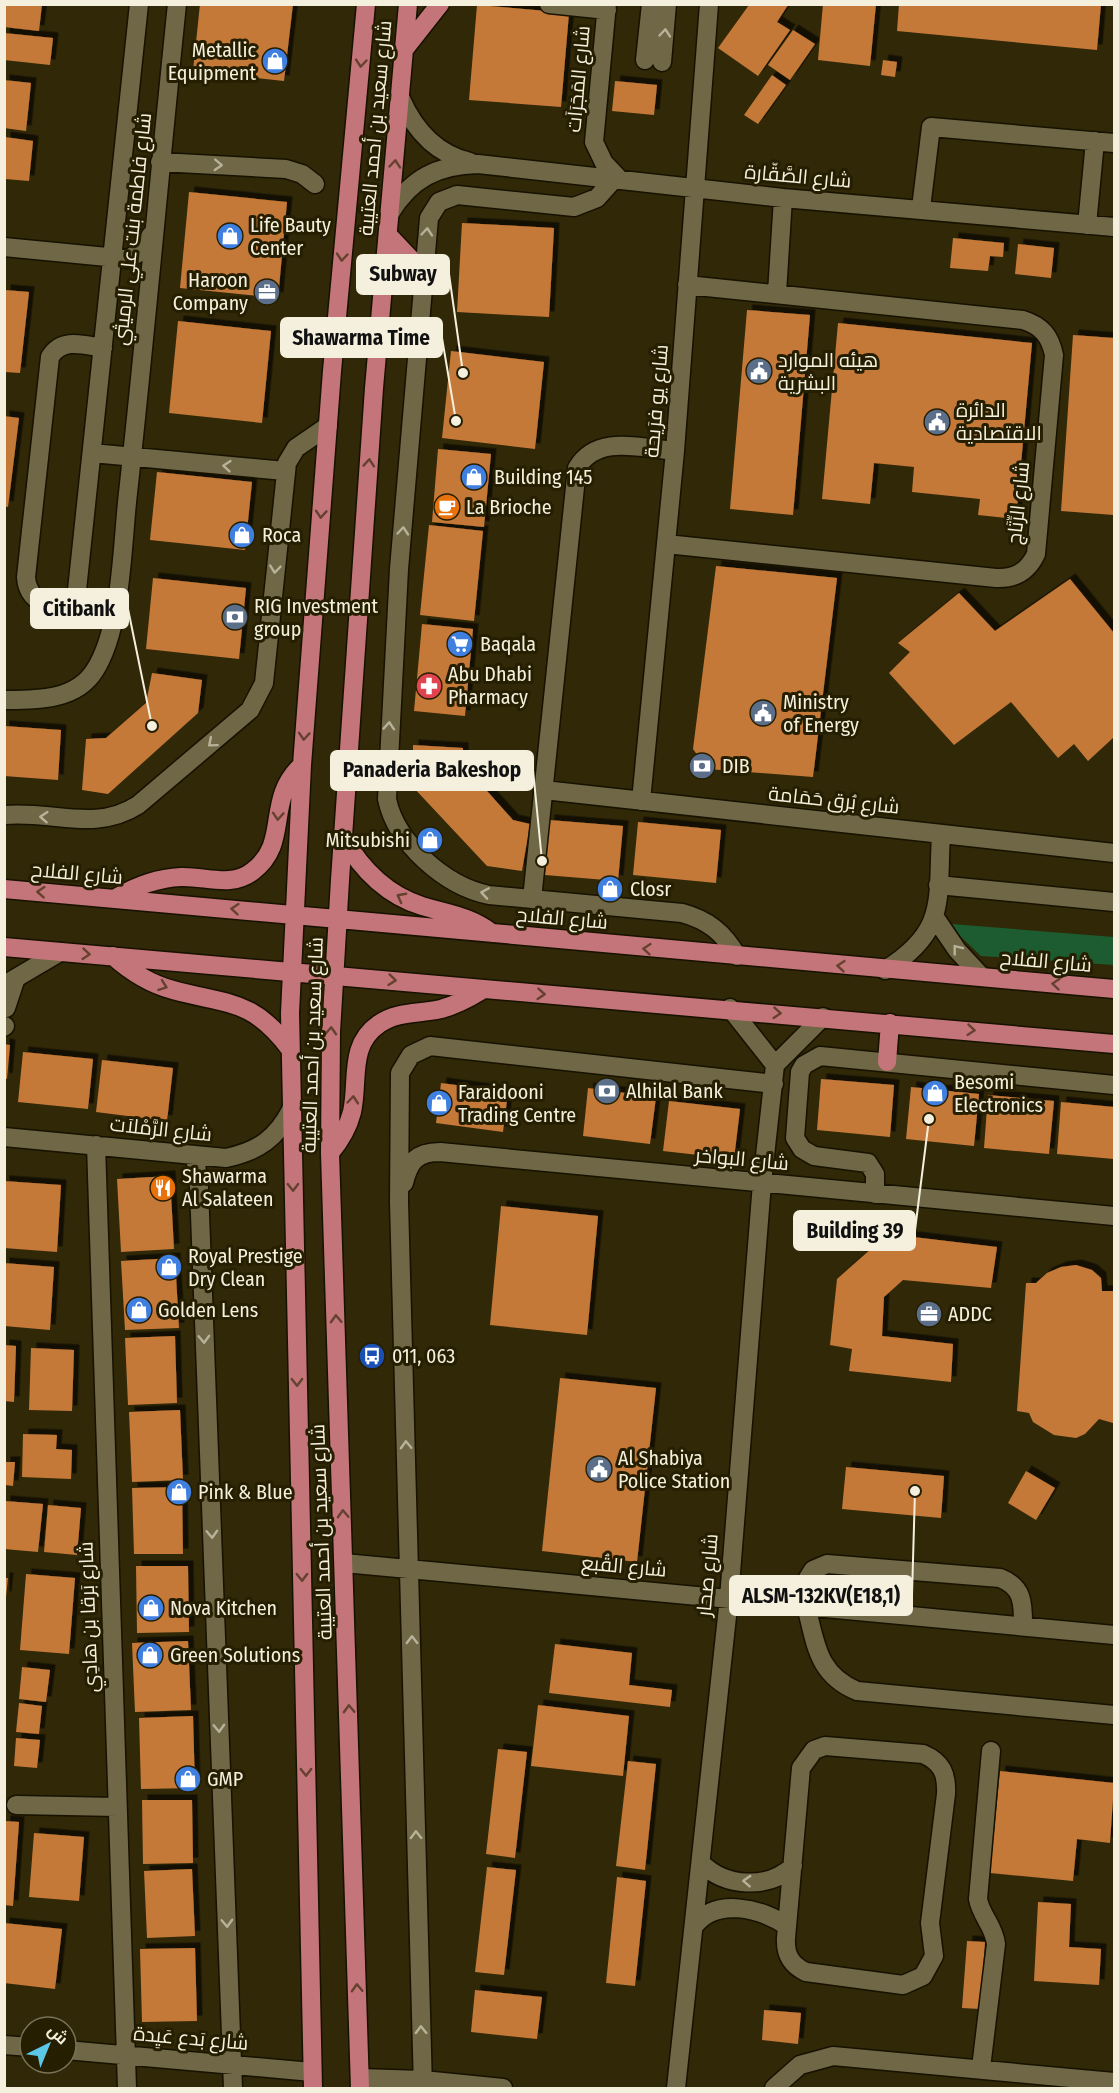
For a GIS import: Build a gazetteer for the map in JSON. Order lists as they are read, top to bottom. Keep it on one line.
{"streets":{"main road":["شارع سعيد بن أحمد العتيبة","شارع الفلاح"],"street":["شارع المَجَرَاَت","شارع الصَّقّارة","شارع فاطمة بنت علي الرميثي","شارع يو فرَيحة","شارع الرِّتَاج","شارع بُرق حَمَامة","شارع الرَّمْلاَت","شارع البواخر","شارع القُبع","شارع صحار","شارع بَرقا بن هادِي","شارع بَدع عَيِدة"]},"crossings":[["شارع المَجَرَاَت","شارع الصَّقّارة"],["شارع سعيد بن أحمد العتيبة","شارع الصَّقّارة"],["شارع سعيد بن أحمد العتيبة","شارع الفلاح"],["شارع سعيد بن أحمد العتيبة","شارع الرَّمْلاَت"],["شارع سعيد بن أحمد العتيبة","شارع القُبع"],["شارع سعيد بن أحمد العتيبة","شارع بَدع عَيِدة"],["شارع الصَّقّارة","شارع يو فرَيحة"],["شارع يو فرَيحة","شارع الرِّتَاج"],["شارع يو فرَيحة","شارع بُرق حَمَامة"],["شارع الرَّمْلاَت","شارع بَرقا بن هادِي"],["شارع البواخر","شارع صحار"],["شارع القُبع","شارع صحار"],["شارع بَرقا بن هادِي","شارع بَدع عَيِدة"]],"places":{"shop":["Metallic Equipment","Life Bauty Center","Building 145","Roca","Mitsubishi","Closr","Besomi Electronics","Faraidooni Trading Centre","Royal Prestige Dry Clean","Golden Lens","Pink & Blue","Nova Kitchen","Green Solutions","GMP"],"office":["Haroon Company","ADDC"],"public building":["هيئه الموارد البشرية","الدائرة الاقتصادية","Ministry of Energy","Al Shabiya Police Station"],"other":["Subway","Shawarma Time","Citibank","Panaderia Bakeshop","Building 39","ALSM-132KV(E18,1)"],"cafe":["La Brioche"],"bank":["RIG Investment group","DIB","Alhilal Bank"],"supermarket":["Baqala"],"pharmacy":["Abu Dhabi Pharmacy"],"restaurant":["Shawarma Al Salateen"],"bus stop":["011, 063"]},"north":"top right"}
